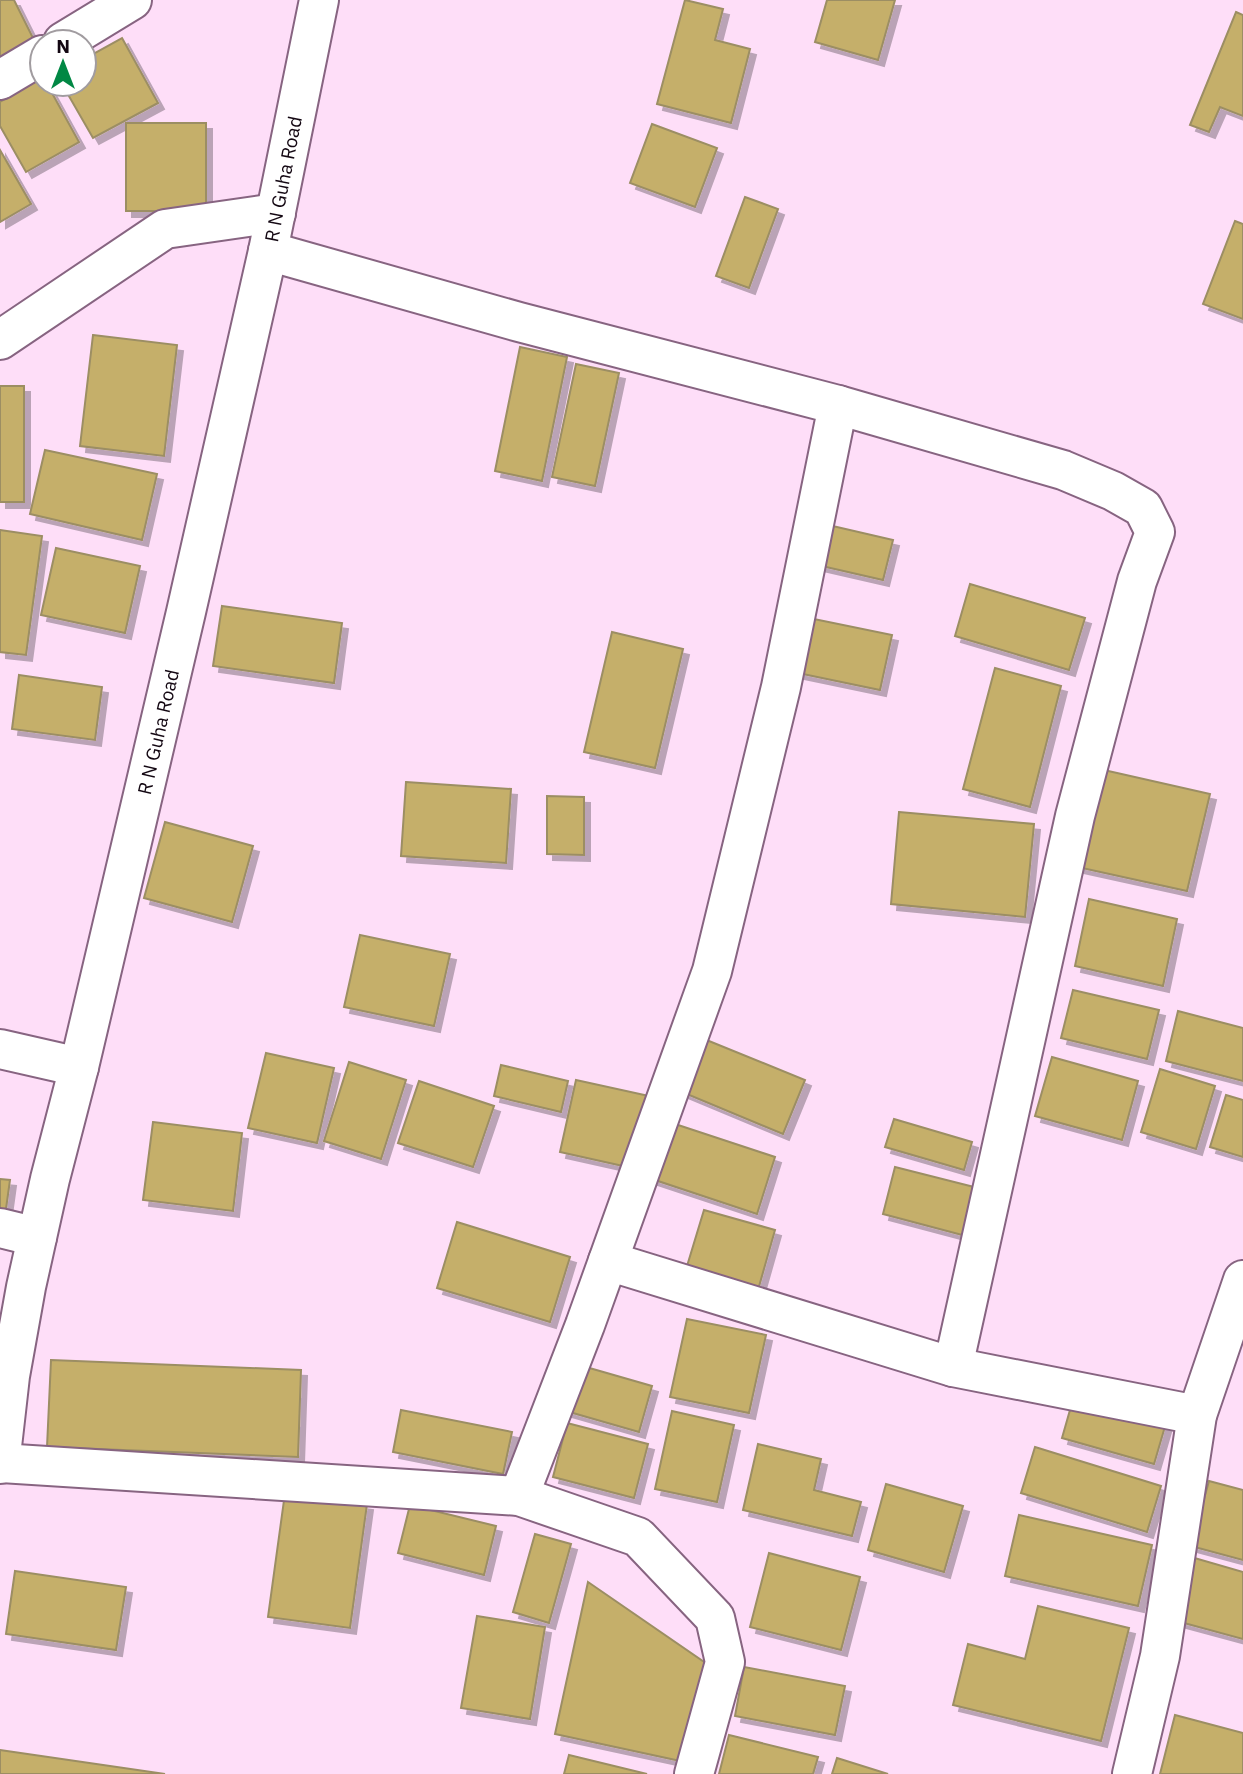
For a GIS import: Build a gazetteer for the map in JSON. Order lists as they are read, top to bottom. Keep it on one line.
{"streets":{"street":["R N Guha Road"]},"north":"top"}
